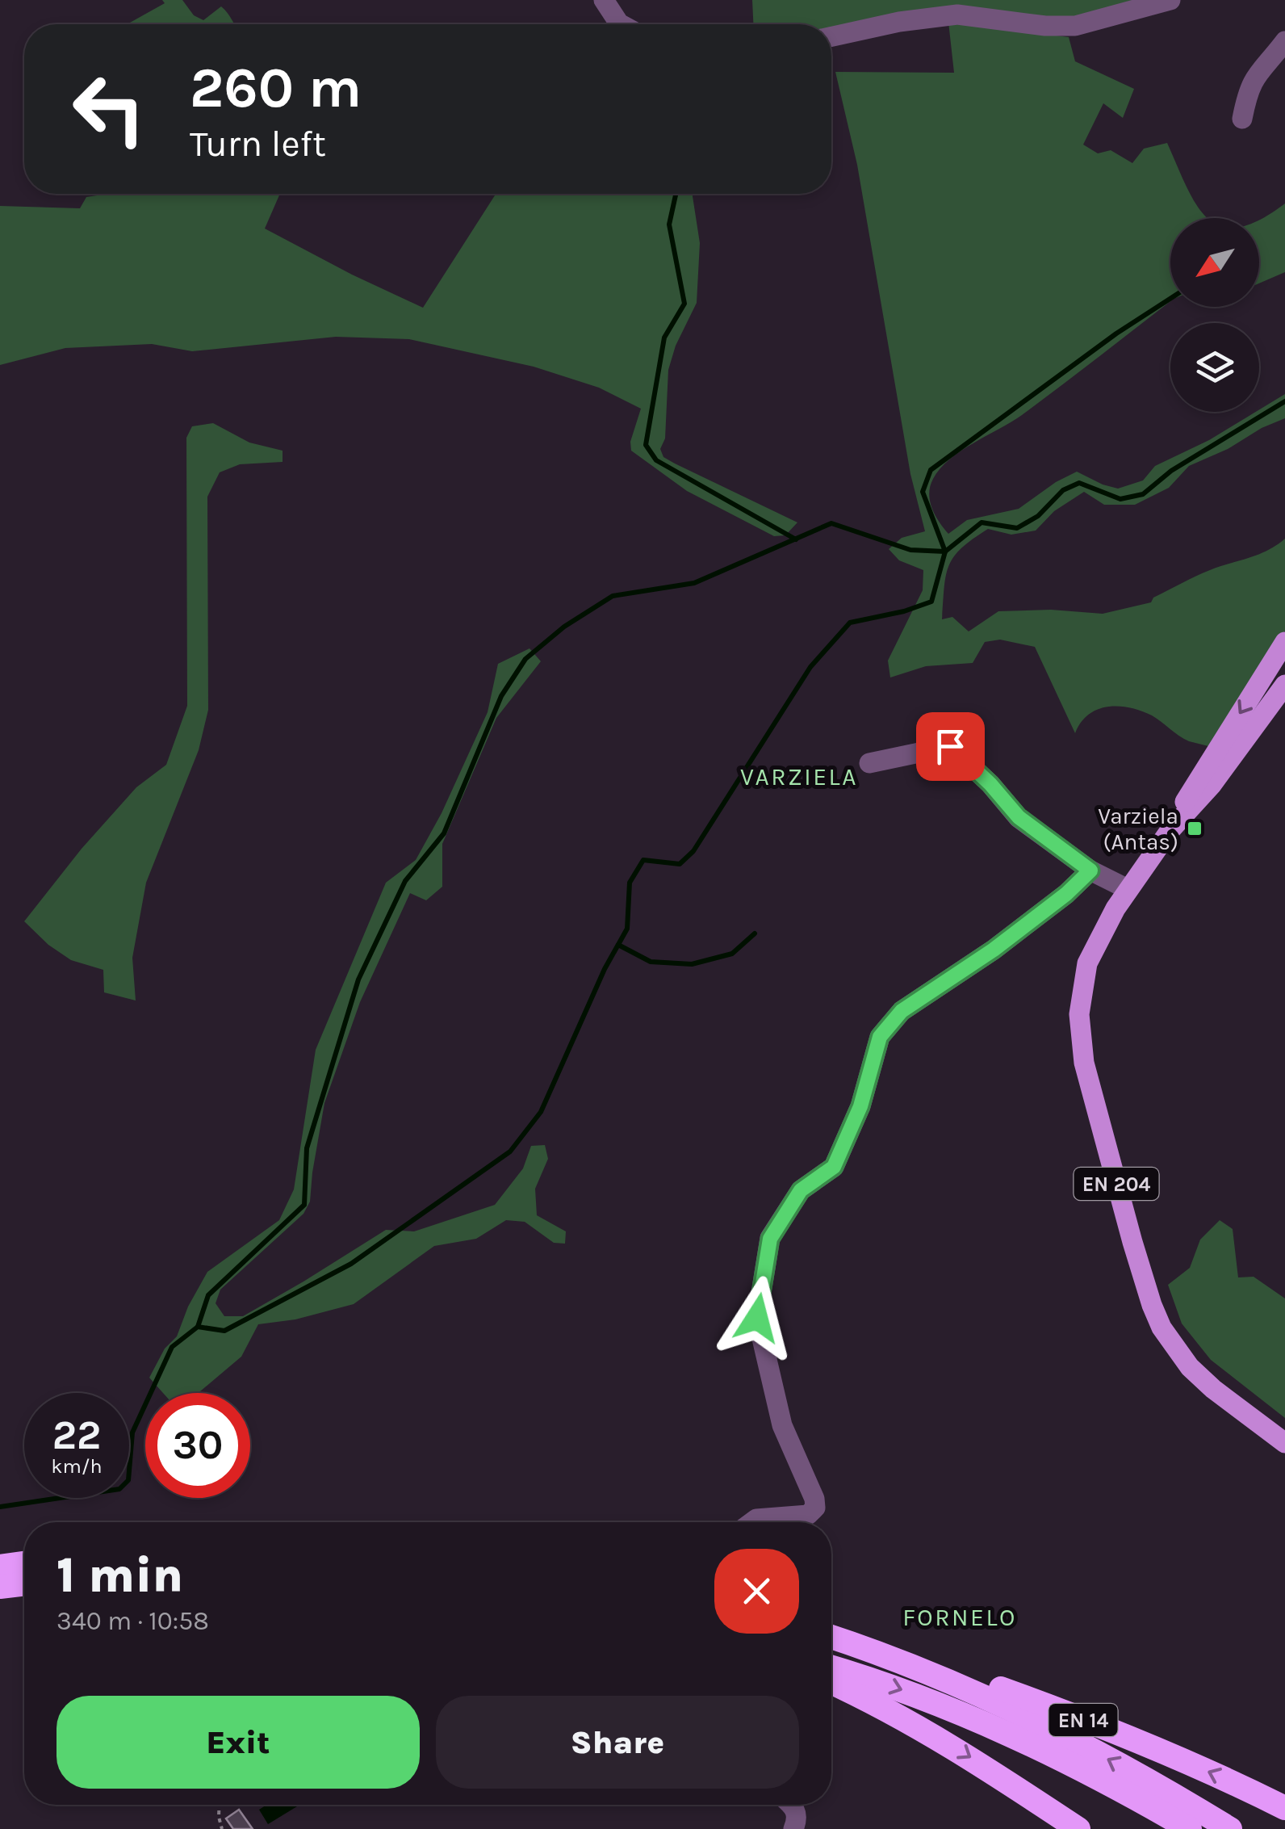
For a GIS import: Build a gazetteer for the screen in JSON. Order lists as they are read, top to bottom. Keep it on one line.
{"streets":{"highway":["EN 14"],"main road":["EN 204"]},"districts":["VARZIELA","FORNELO"],"places":{"transit":["Varziela (Antas)"]},"north":"bottom left","page":{"turn":["260 m","Turn left"],"speed":"22 km/h","limit":"30","heading":["1 min","340 m · 10:58"],"buttons":["Exit","Share"]}}
